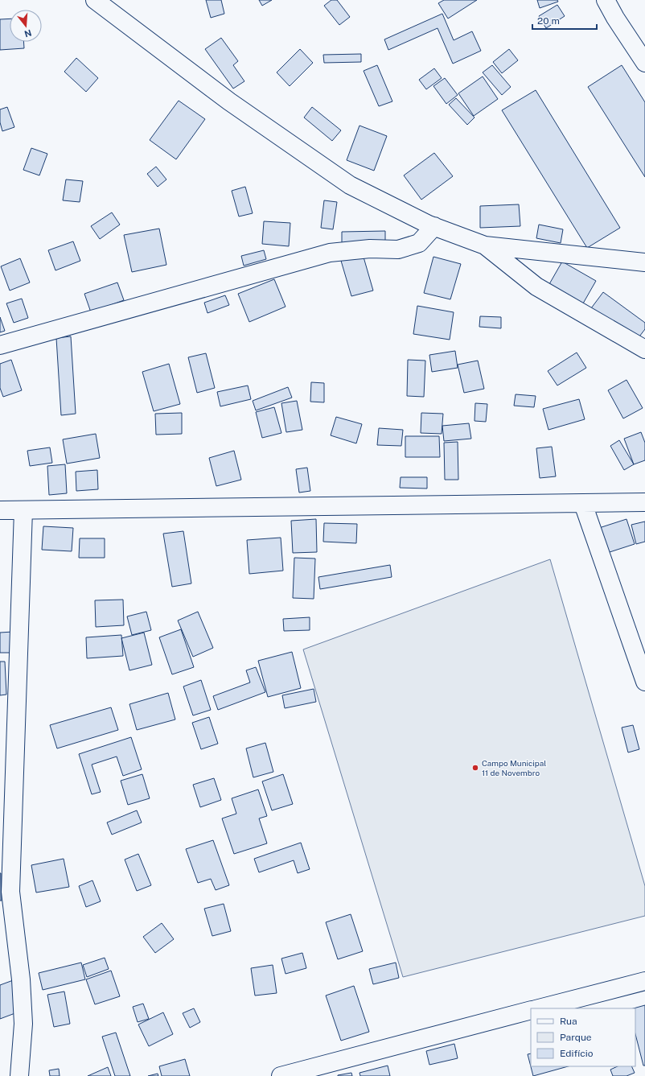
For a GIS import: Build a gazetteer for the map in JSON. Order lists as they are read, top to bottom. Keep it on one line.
{"places":["Campo Municipal 11 de Novembro"],"legend":["Rua","Parque","Edifício"],"scale_bar":"20 m","north":"bottom"}
